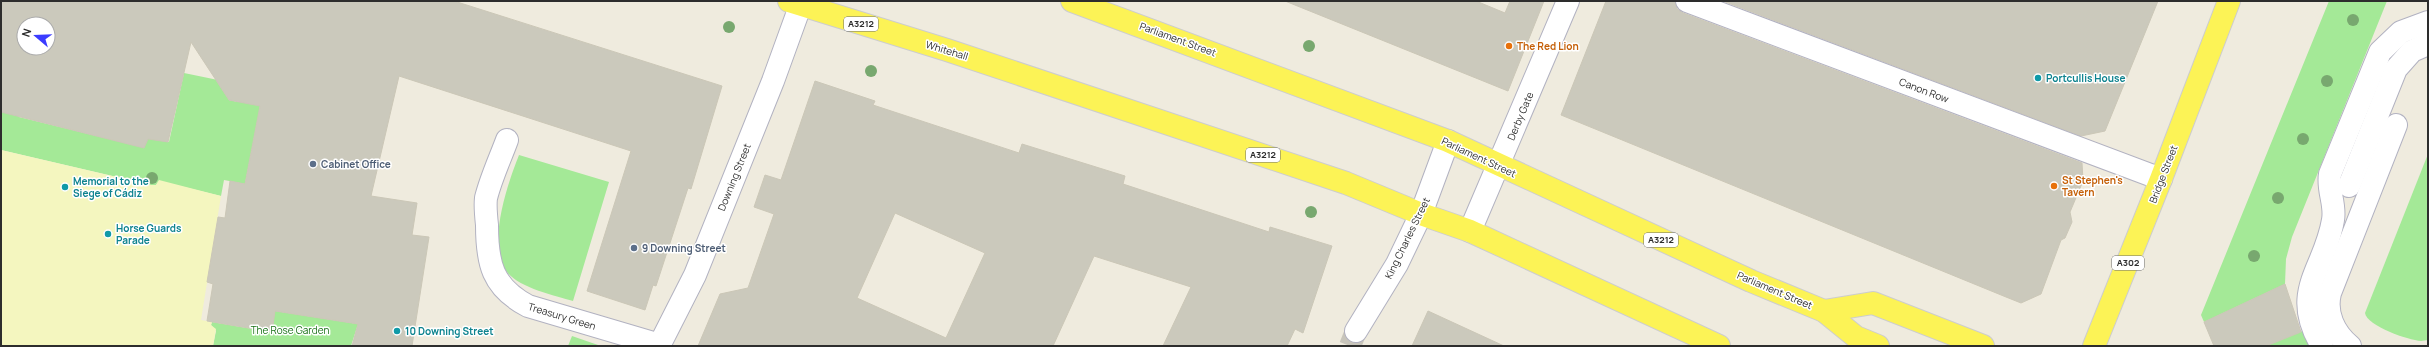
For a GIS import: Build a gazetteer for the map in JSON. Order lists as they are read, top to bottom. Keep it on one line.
{"streets":{"main road":["A3212","Parliament Street","Whitehall","Bridge Street","A302"],"street":["Canon Row","Derby Gate","Downing Street","King Charles Street","Treasury Green"]},"crossings":[["A3212","Whitehall"],["A3212","Derby Gate"],["A3212","King Charles Street"],["Parliament Street","Derby Gate"],["Parliament Street","King Charles Street"],["Whitehall","Downing Street"],["Whitehall","King Charles Street"],["Canon Row","Bridge Street"],["Downing Street","Treasury Green"]],"parks":["The Rose Garden"],"places":["The Red Lion","Portcullis House","Cabinet Office","St Stephen's Tavern","Memorial to the Siege of Cádiz","Horse Guards Parade","9 Downing Street","10 Downing Street"],"north":"left"}
